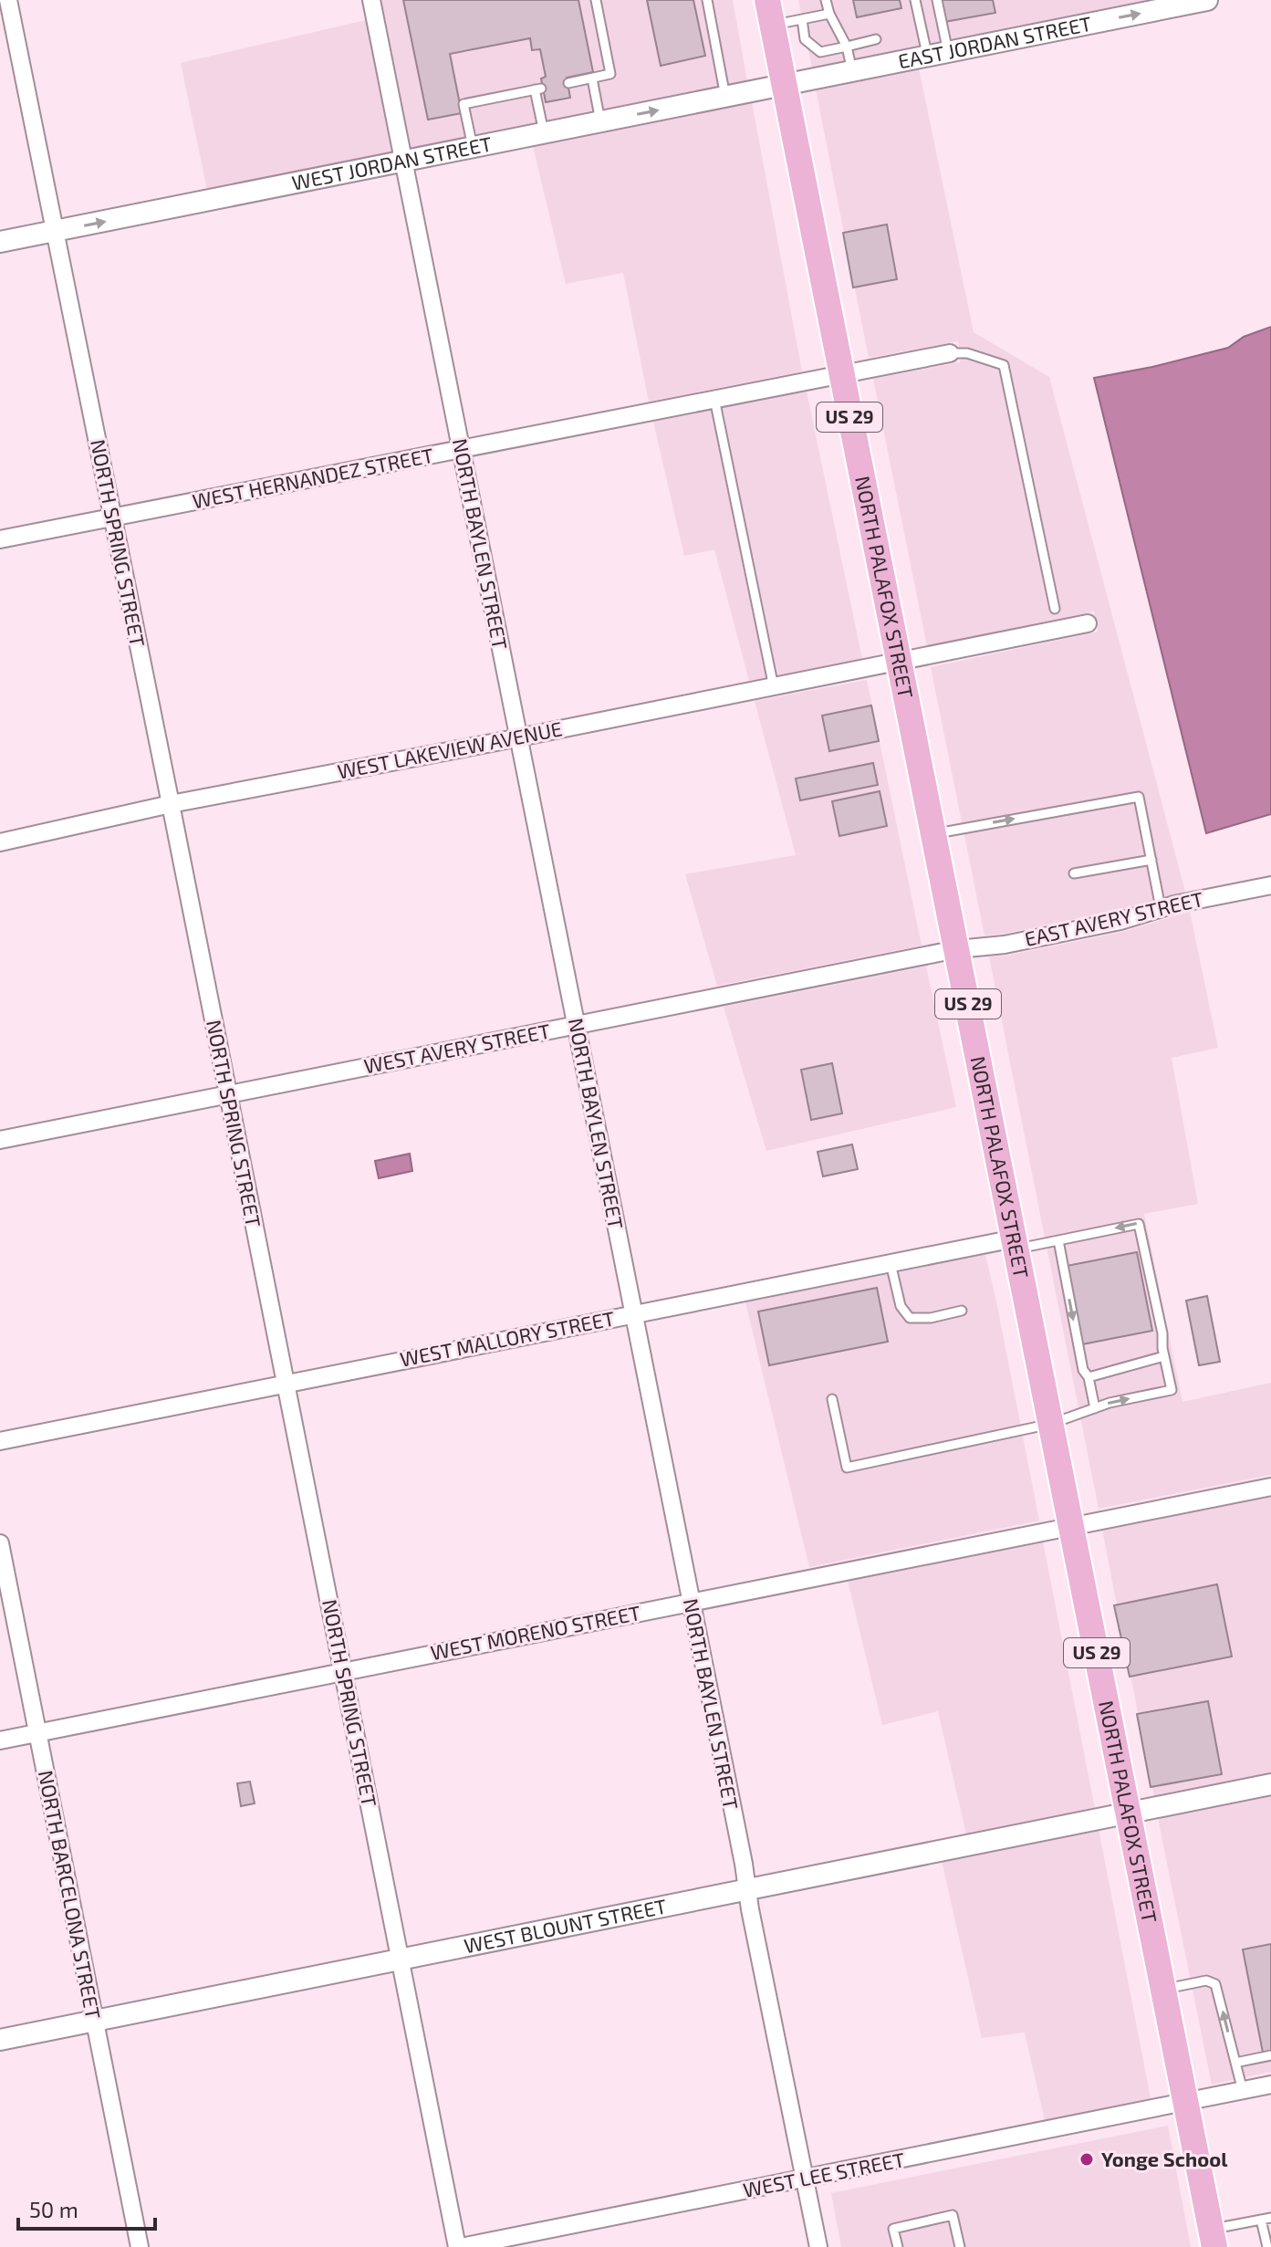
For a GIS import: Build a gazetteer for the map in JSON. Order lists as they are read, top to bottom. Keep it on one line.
{"streets":{"main road":["US 29","NORTH PALAFOX STREET"],"street":["EAST JORDAN STREET","WEST JORDAN STREET","WEST HERNANDEZ STREET","NORTH SPRING STREET","NORTH BAYLEN STREET","WEST LAKEVIEW AVENUE","EAST AVERY STREET","WEST AVERY STREET","WEST MALLORY STREET","WEST MORENO STREET","NORTH BARCELONA STREET","WEST BLOUNT STREET","WEST LEE STREET"]},"crossings":[["EAST JORDAN STREET","WEST JORDAN STREET"],["EAST JORDAN STREET","NORTH PALAFOX STREET"],["WEST JORDAN STREET","NORTH SPRING STREET"],["WEST JORDAN STREET","NORTH BAYLEN STREET"],["WEST JORDAN STREET","NORTH PALAFOX STREET"],["WEST HERNANDEZ STREET","NORTH SPRING STREET"],["WEST HERNANDEZ STREET","NORTH BAYLEN STREET"],["WEST HERNANDEZ STREET","NORTH PALAFOX STREET"],["NORTH SPRING STREET","WEST LAKEVIEW AVENUE"],["NORTH SPRING STREET","WEST AVERY STREET"],["NORTH SPRING STREET","WEST MALLORY STREET"],["NORTH SPRING STREET","WEST MORENO STREET"],["NORTH SPRING STREET","WEST BLOUNT STREET"],["NORTH SPRING STREET","WEST LEE STREET"],["NORTH BAYLEN STREET","WEST LAKEVIEW AVENUE"],["NORTH BAYLEN STREET","WEST AVERY STREET"],["NORTH BAYLEN STREET","WEST MALLORY STREET"],["NORTH BAYLEN STREET","WEST MORENO STREET"],["NORTH BAYLEN STREET","WEST BLOUNT STREET"],["NORTH BAYLEN STREET","WEST LEE STREET"],["NORTH PALAFOX STREET","WEST LAKEVIEW AVENUE"],["NORTH PALAFOX STREET","EAST AVERY STREET"],["NORTH PALAFOX STREET","WEST AVERY STREET"],["NORTH PALAFOX STREET","WEST MALLORY STREET"],["NORTH PALAFOX STREET","WEST MORENO STREET"],["NORTH PALAFOX STREET","WEST BLOUNT STREET"],["NORTH PALAFOX STREET","WEST LEE STREET"],["EAST AVERY STREET","WEST AVERY STREET"],["WEST MORENO STREET","NORTH BARCELONA STREET"],["NORTH BARCELONA STREET","WEST BLOUNT STREET"]],"one_way":["EAST JORDAN STREET","WEST JORDAN STREET"],"places":["Yonge School"],"scale_bar":"50 m"}
